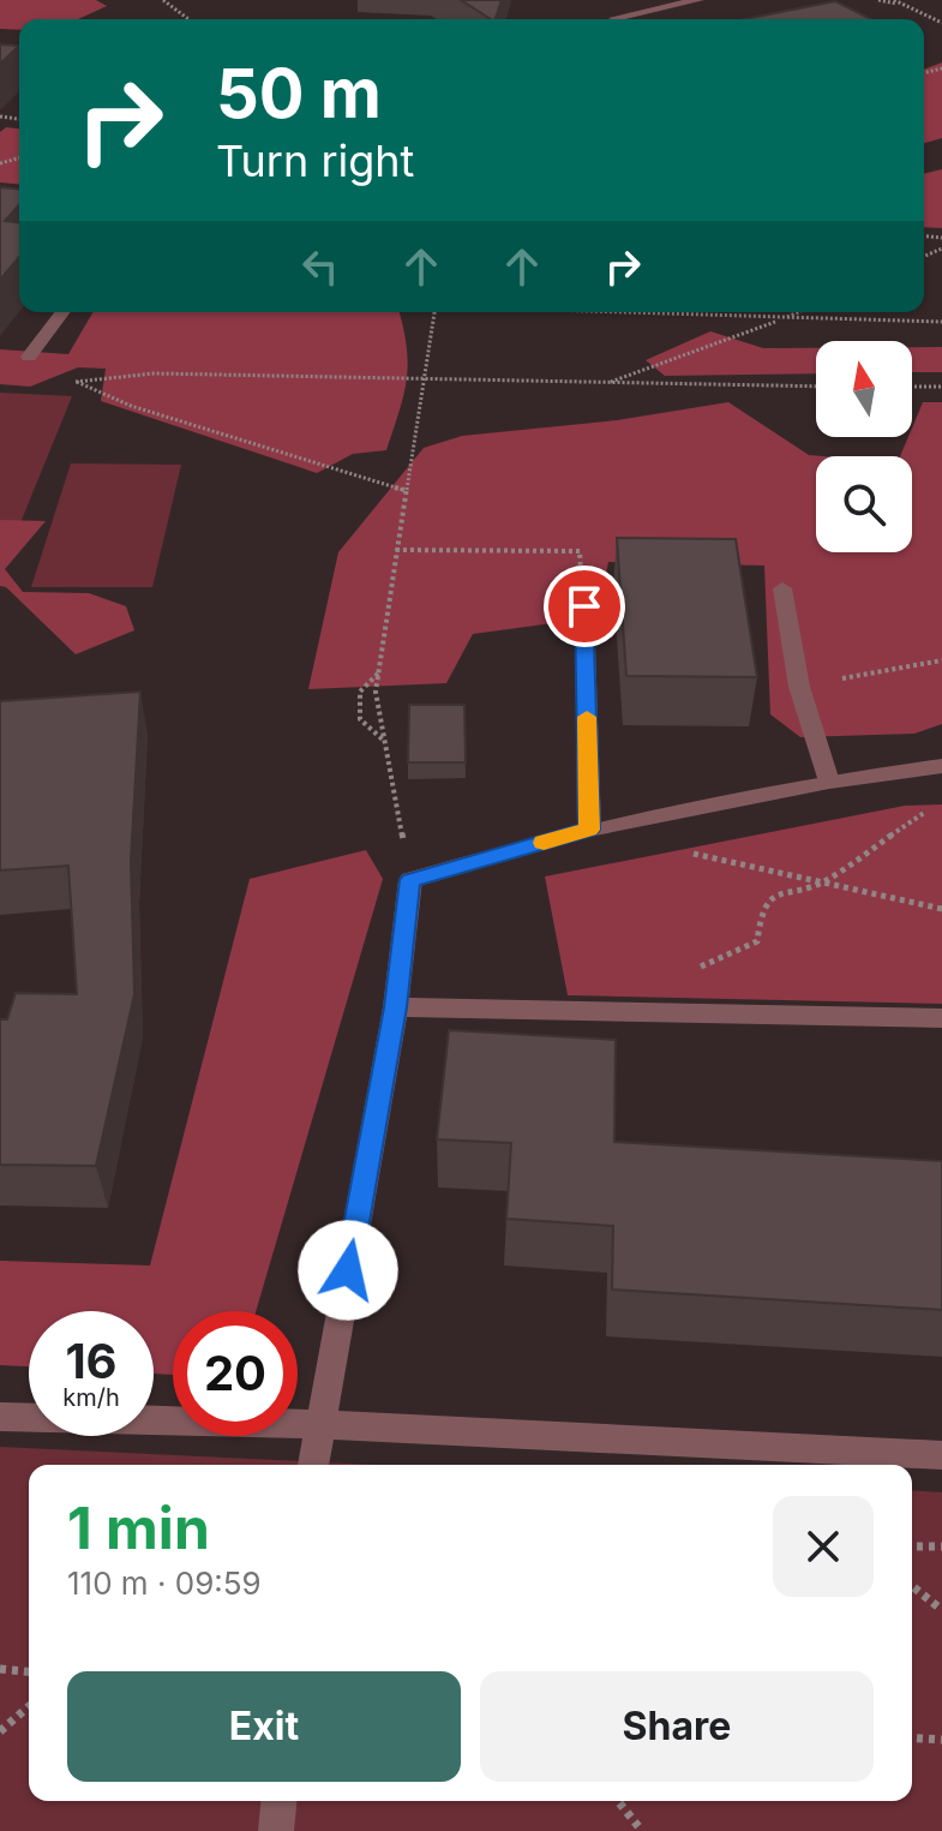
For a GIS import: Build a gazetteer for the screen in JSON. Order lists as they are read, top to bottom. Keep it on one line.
{"north":"top","page":{"turn":["50 m","Turn right"],"speed":"16 km/h","limit":"20","heading":["1 min","110 m · 09:59"],"buttons":["Exit","Share"]}}
